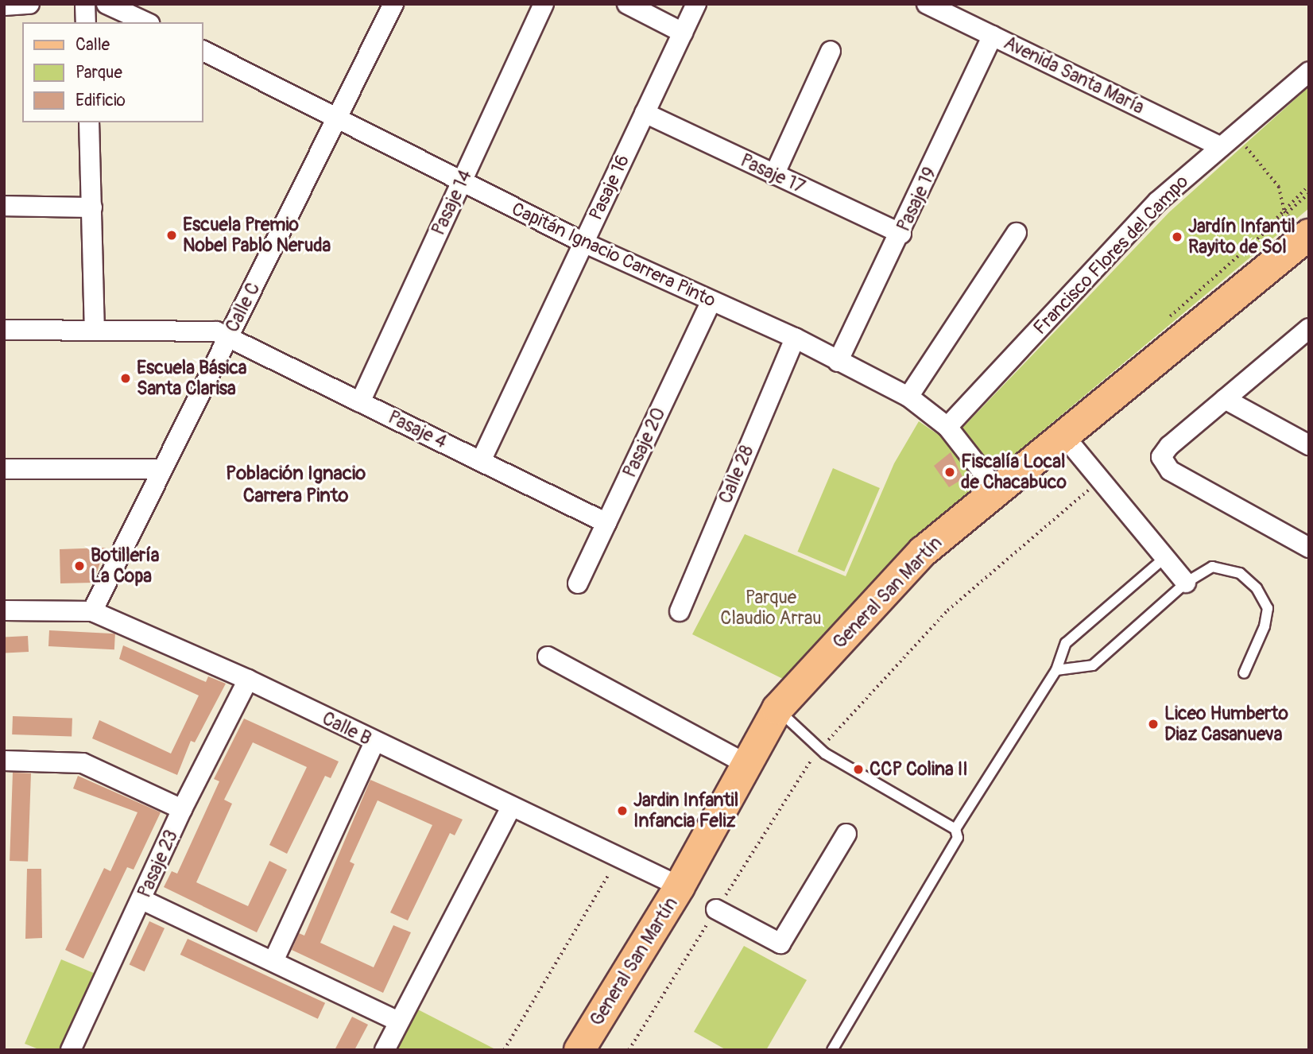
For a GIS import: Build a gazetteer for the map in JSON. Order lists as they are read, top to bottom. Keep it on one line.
{"streets":{"main road":["General San Martín"],"street":["Avenida Santa María","Pasaje 17","Pasaje 16","Pasaje 19","Pasaje 14","Capitán Ignacio Carrera Pinto","Francisco Flores del Campo","Calle C","Pasaje 4","Pasaje 20","Calle 28","Calle B","Pasaje 23"]},"crossings":[["Avenida Santa María","Pasaje 19"],["Avenida Santa María","Francisco Flores del Campo"],["Pasaje 17","Pasaje 16"],["Pasaje 17","Pasaje 19"],["Pasaje 16","Capitán Ignacio Carrera Pinto"],["Pasaje 16","Pasaje 4"],["Pasaje 19","Capitán Ignacio Carrera Pinto"],["Pasaje 14","Capitán Ignacio Carrera Pinto"],["Pasaje 14","Pasaje 4"],["Capitán Ignacio Carrera Pinto","Francisco Flores del Campo"],["Capitán Ignacio Carrera Pinto","Calle C"],["Capitán Ignacio Carrera Pinto","Pasaje 20"],["Capitán Ignacio Carrera Pinto","Calle 28"],["Capitán Ignacio Carrera Pinto","General San Martín"],["Calle C","Pasaje 4"],["Calle C","Calle B"],["Pasaje 4","Pasaje 20"],["General San Martín","Calle B"],["Calle B","Pasaje 23"]],"districts":["Población Ignacio Carrera Pinto"],"parks":["Parque Claudio Arrau"],"places":["Escuela Premio Nobel Pablo Neruda","Jardín Infantil Rayito de Sol","Escuela Básica Santa Clarisa","Fiscalía Local de Chacabuco","Botillería La Copa","Liceo Humberto Diaz Casanueva","CCP Colina II","Jardin Infantil Infancia Feliz"],"legend":["Calle","Parque","Edificio"]}
